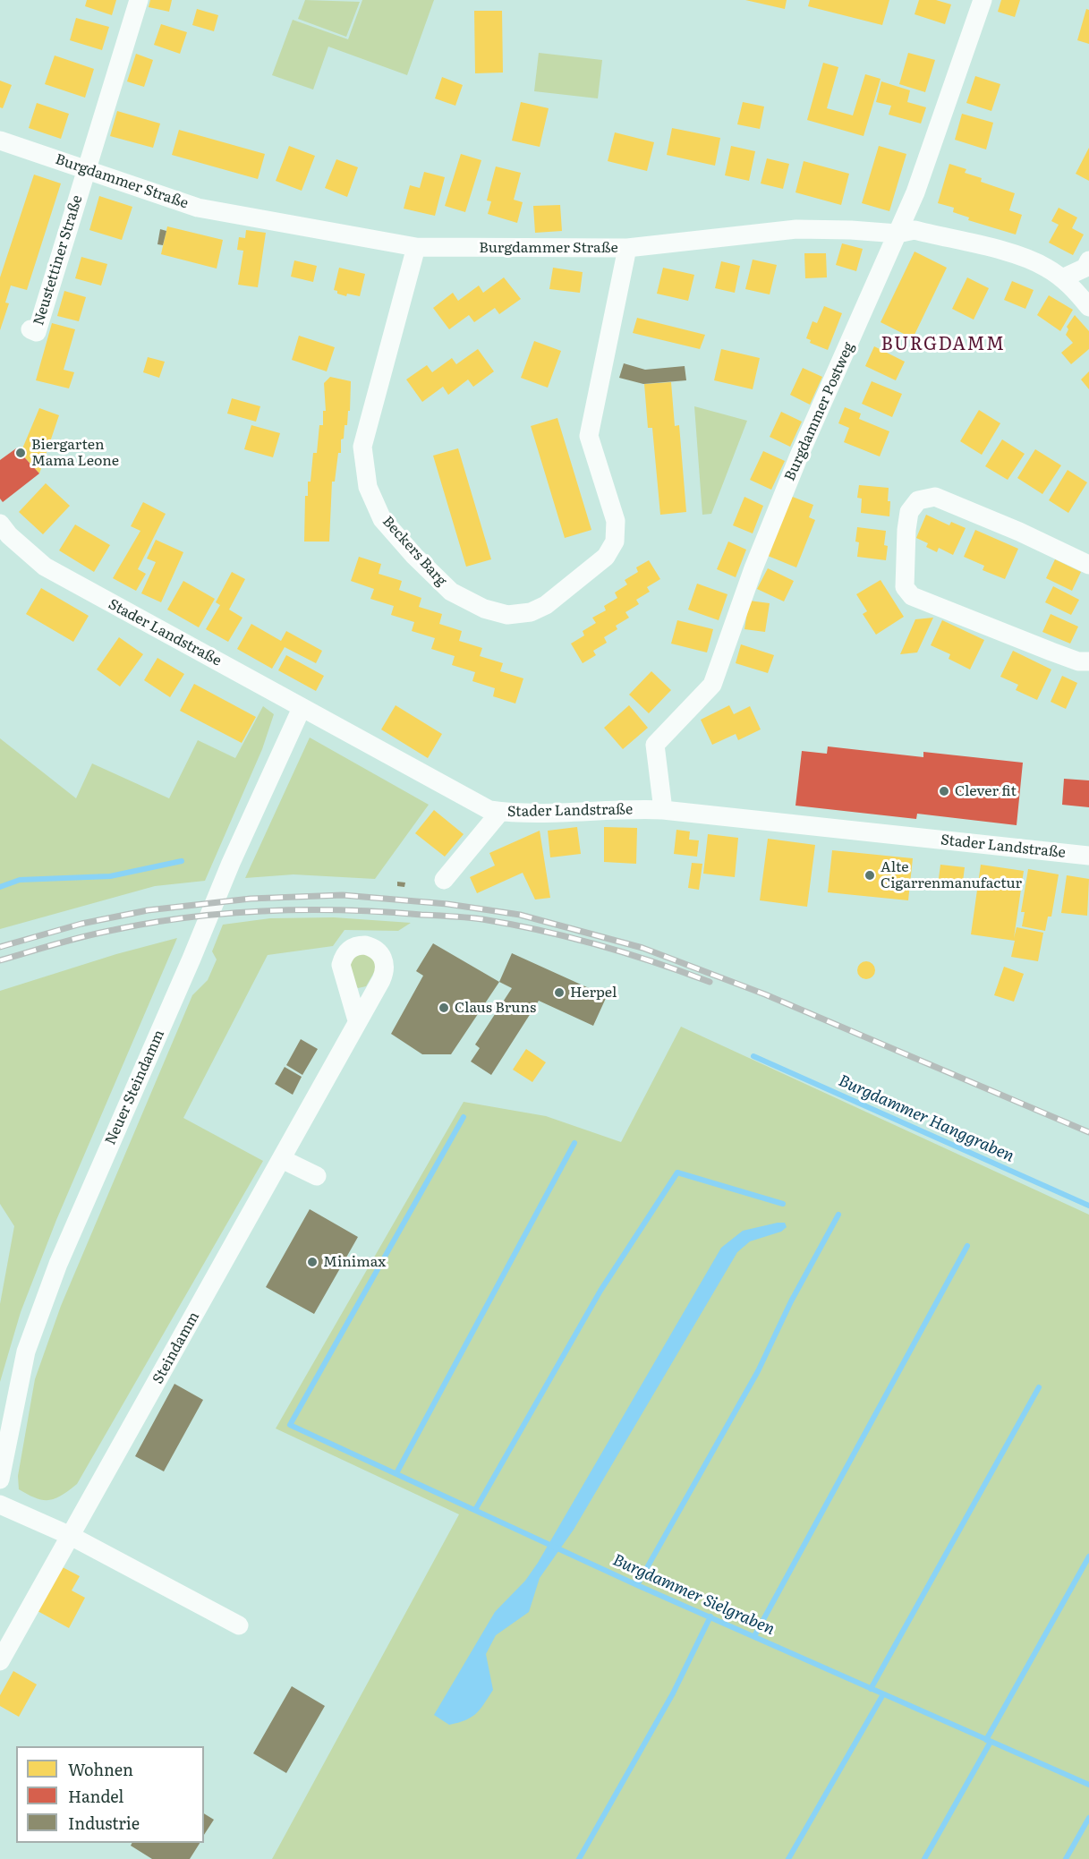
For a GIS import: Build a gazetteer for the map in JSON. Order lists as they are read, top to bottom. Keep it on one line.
{"streets":{"street":["Burgdammer Straße","Neustettiner Straße","Burgdammer Postweg","Beckers Barg","Stader Landstraße","Neuer Steindamm","Steindamm"]},"crossings":[["Burgdammer Straße","Neustettiner Straße"],["Burgdammer Straße","Burgdammer Postweg"],["Burgdammer Straße","Beckers Barg"],["Burgdammer Postweg","Stader Landstraße"],["Stader Landstraße","Neuer Steindamm"]],"districts":["BURGDAMM"],"water":["Burgdammer Hanggraben","Burgdammer Sielgraben"],"places":["Biergarten Mama Leone","Clever fit","Alte Cigarrenmanufactur","Herpel","Claus Bruns","Minimax"],"legend":["Wohnen","Handel","Industrie"]}
